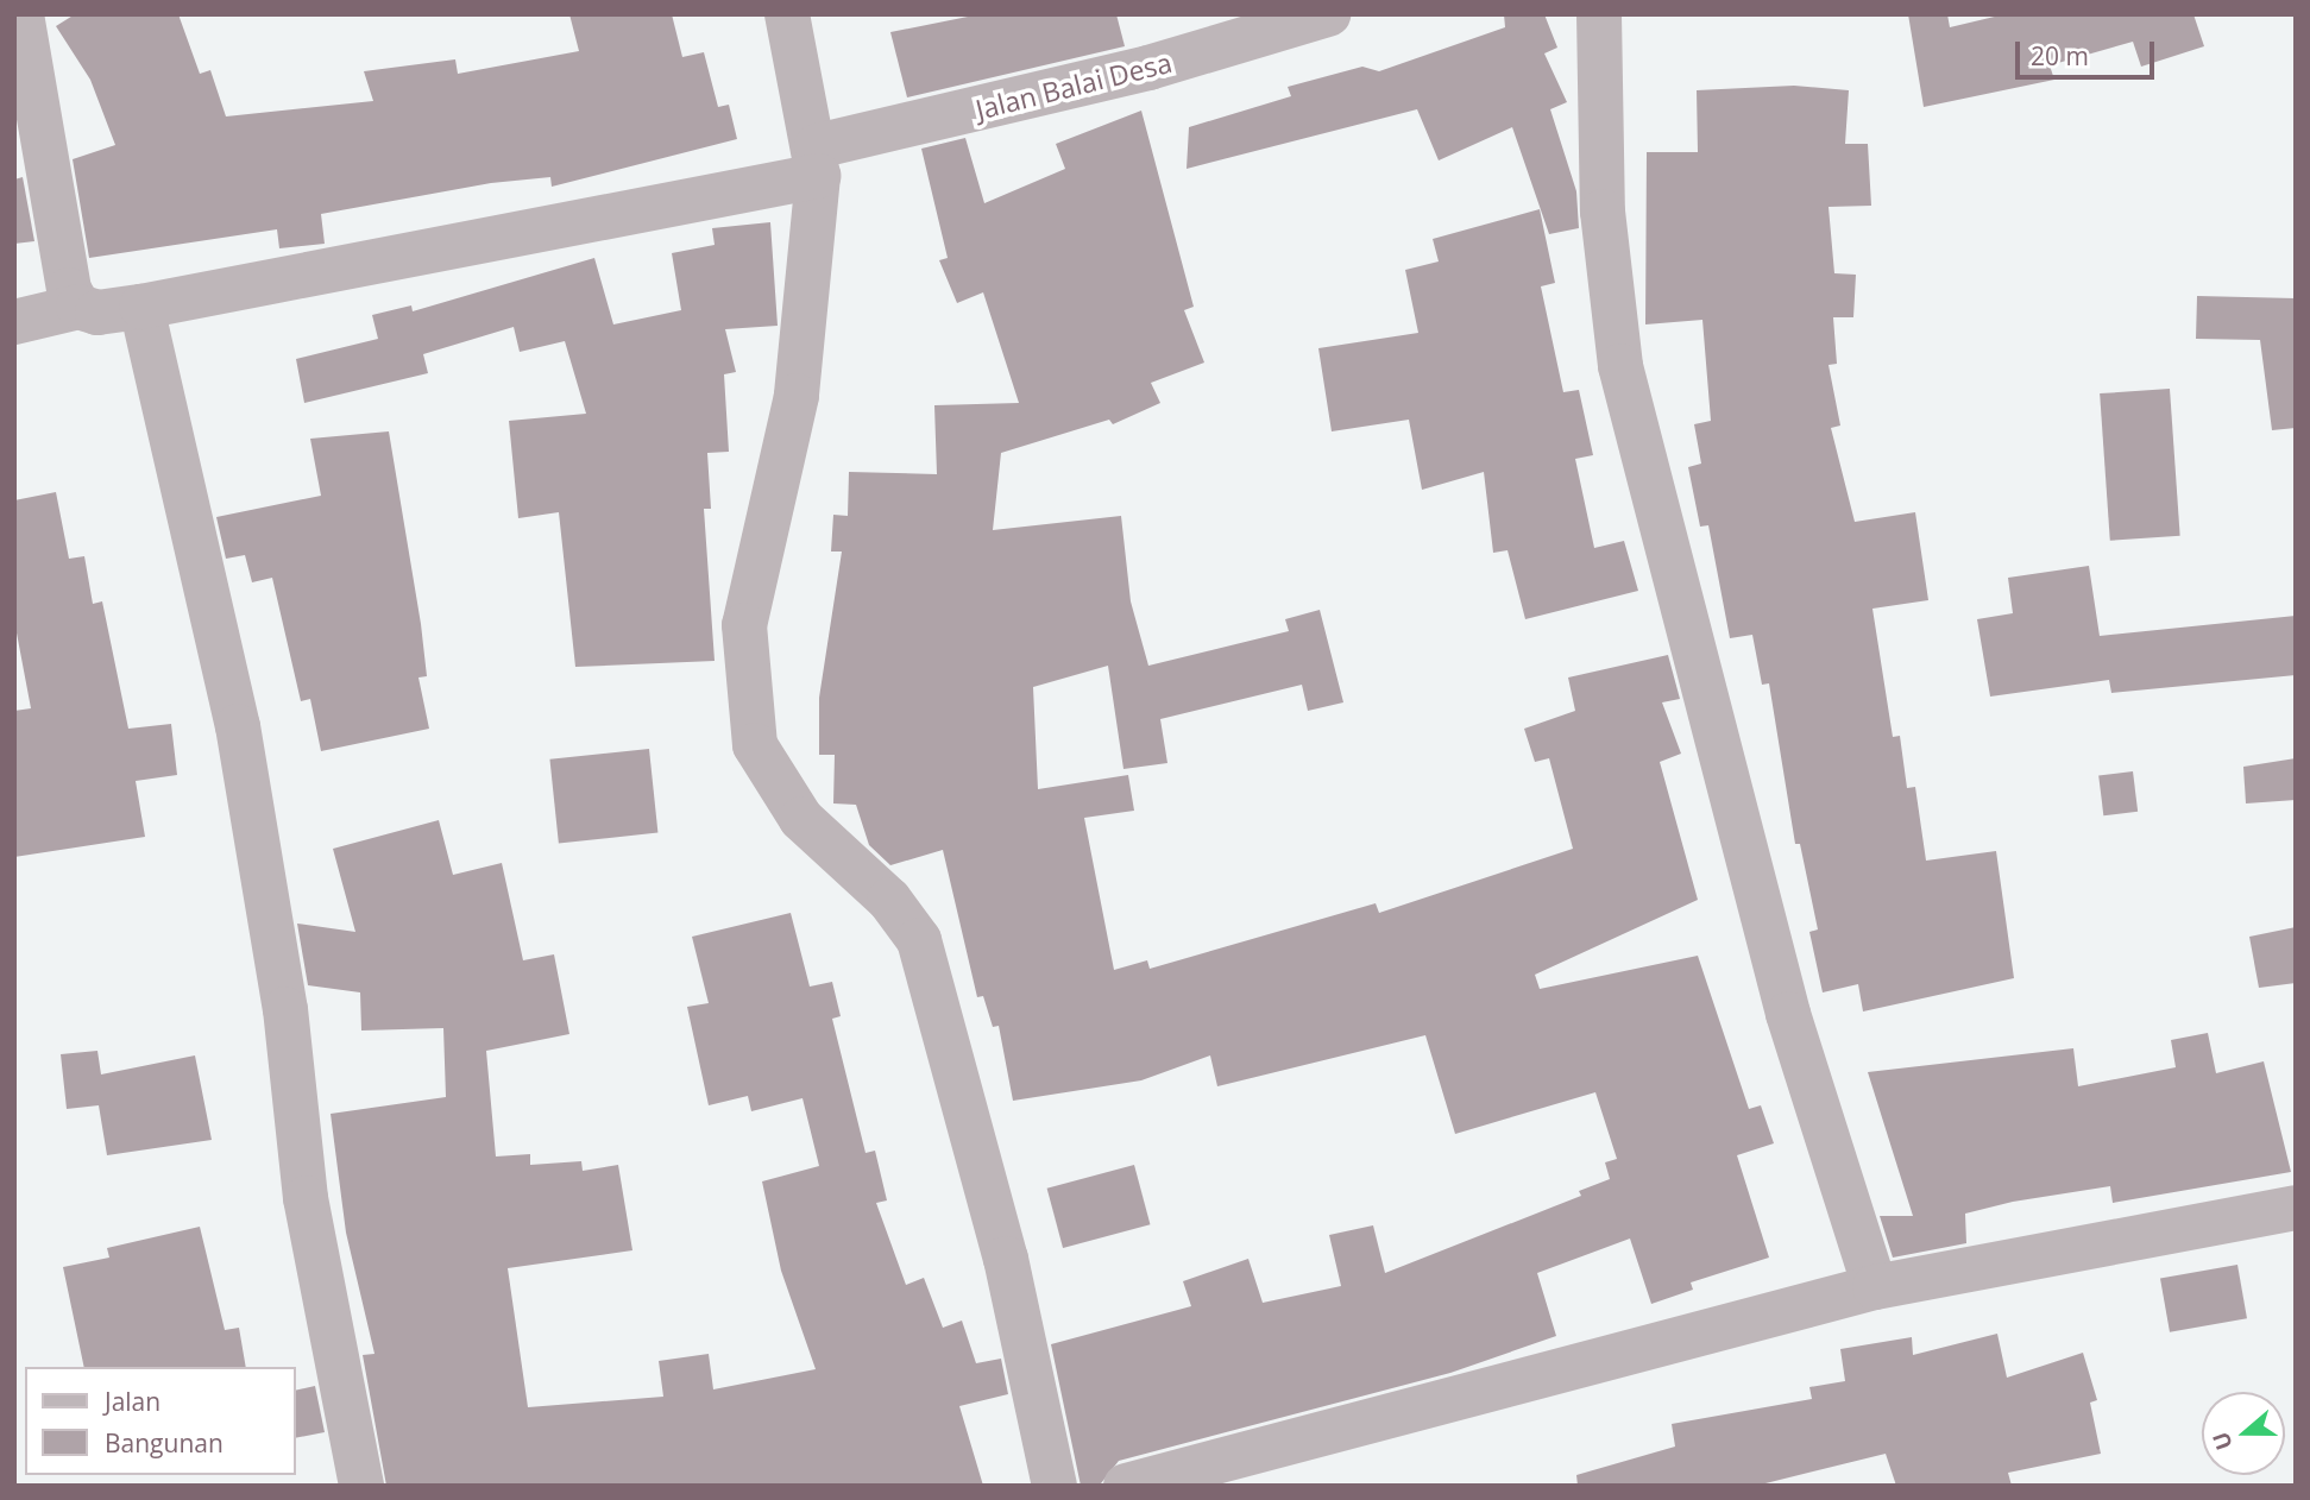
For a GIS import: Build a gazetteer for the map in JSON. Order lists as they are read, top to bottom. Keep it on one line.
{"streets":{"street":["Jalan Balai Desa"]},"legend":["Jalan","Bangunan"],"scale_bar":"20 m","north":"left"}
